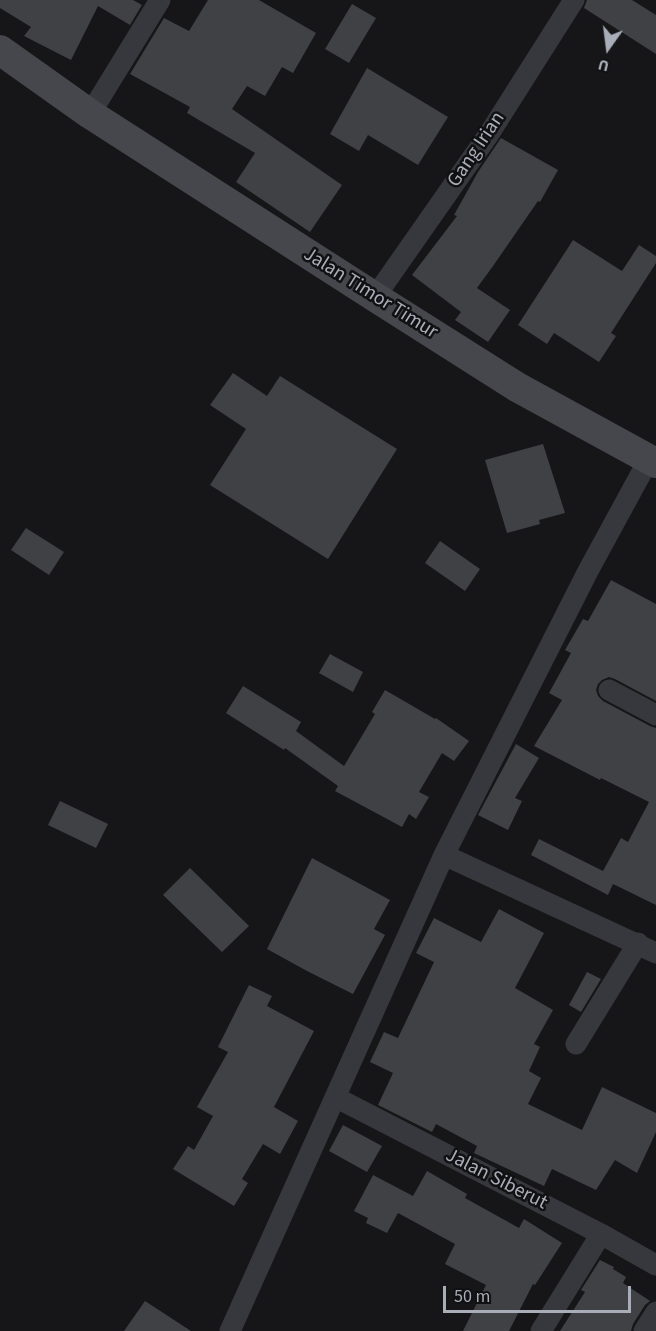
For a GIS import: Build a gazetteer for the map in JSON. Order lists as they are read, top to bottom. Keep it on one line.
{"streets":{"street":["Gang Irian","Jalan Timor Timur","Jalan Siberut"]},"crossings":[["Gang Irian","Jalan Timor Timur"]],"scale_bar":"50 m","north":"bottom"}
